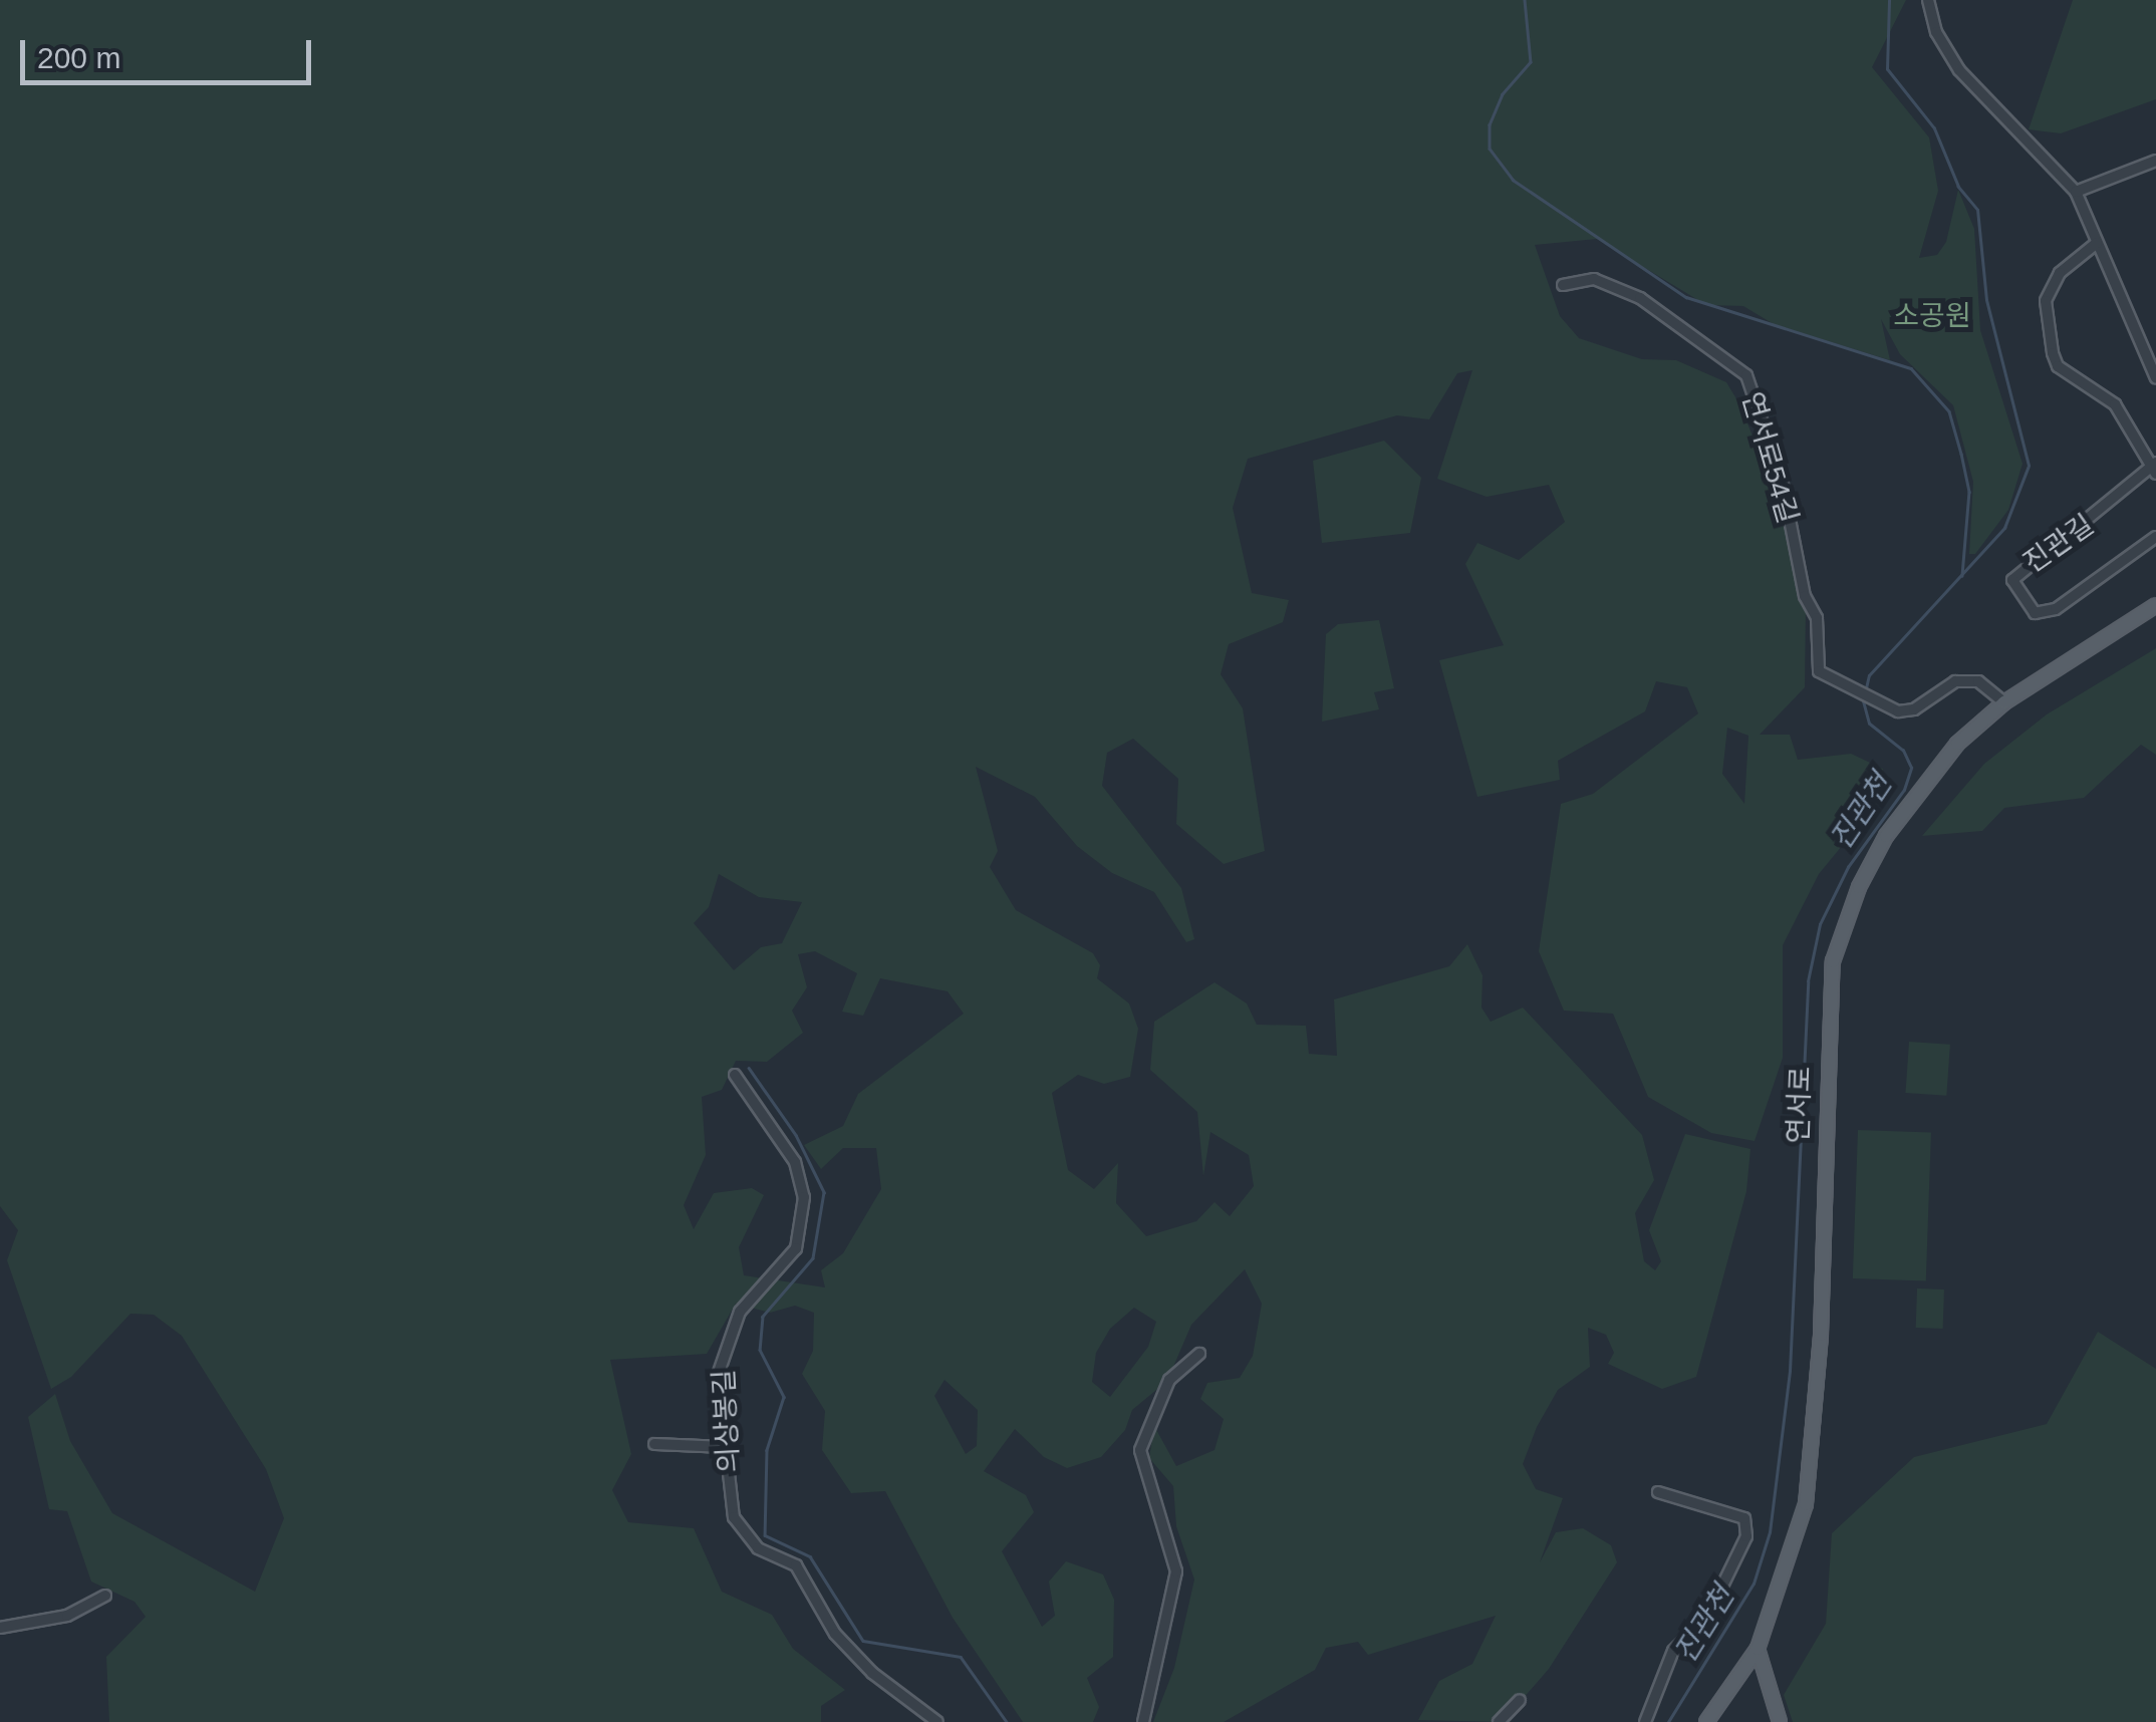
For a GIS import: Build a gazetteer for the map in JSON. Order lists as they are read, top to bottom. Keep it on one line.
{"streets":{"main road":["연서로"],"street":["연서로54길","진관길","의상봉길"]},"crossings":[["연서로54길","연서로"]],"water":["진관천"],"parks":["소공원"],"scale_bar":"200 m"}
